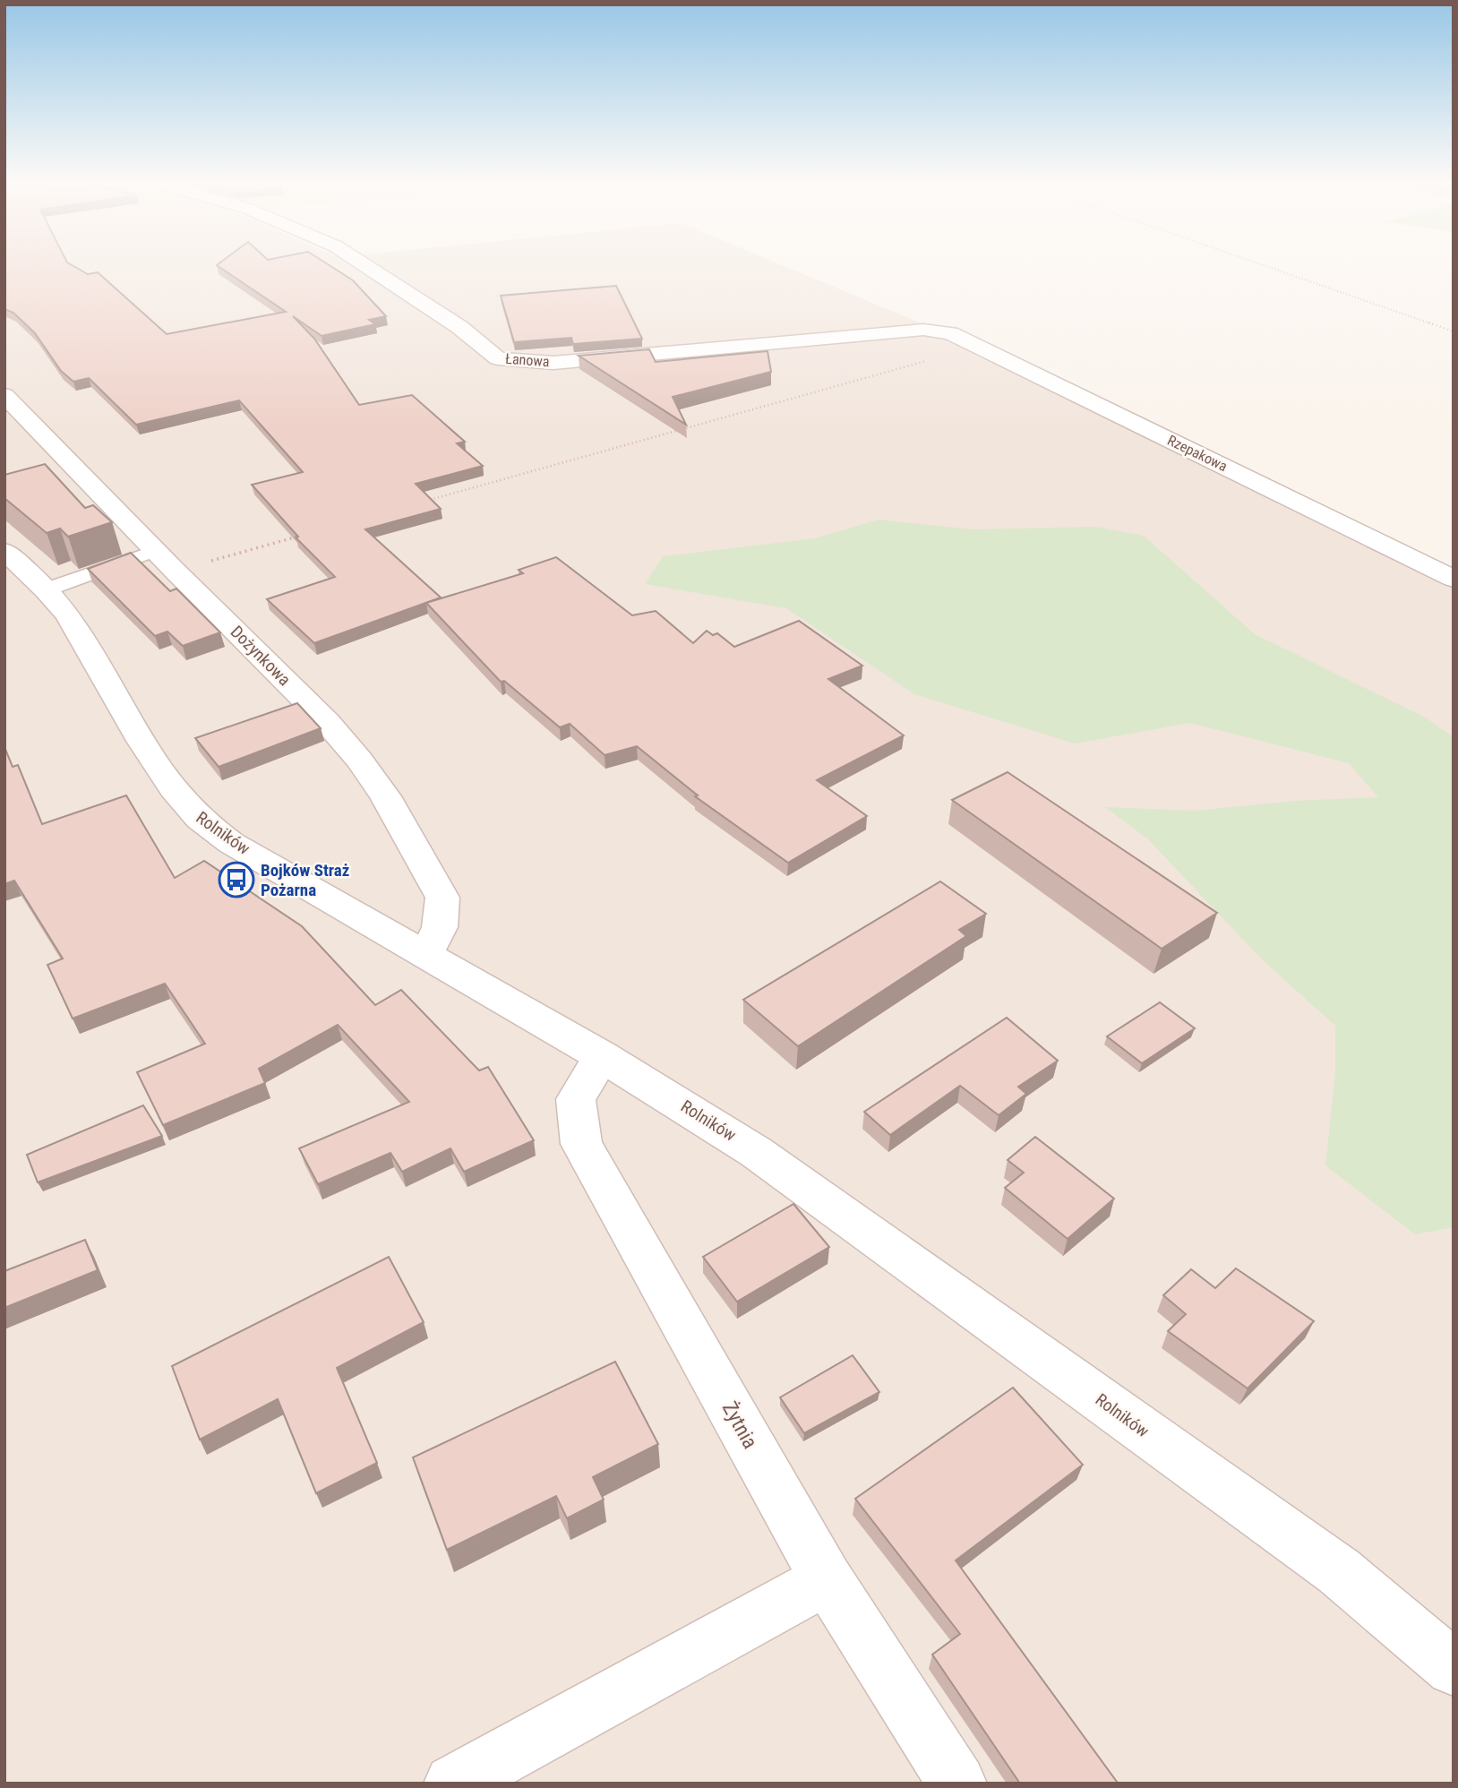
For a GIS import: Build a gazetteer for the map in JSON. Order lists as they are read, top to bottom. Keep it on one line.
{"streets":{"street":["Łanowa","Rzepakowa","Dożynkowa","Rolników","Żytnia"]},"crossings":[["Łanowa","Rzepakowa"],["Dożynkowa","Rolników"],["Rolników","Żytnia"]],"places":{"bus stop":["Bojków Straż Pożarna"]}}
